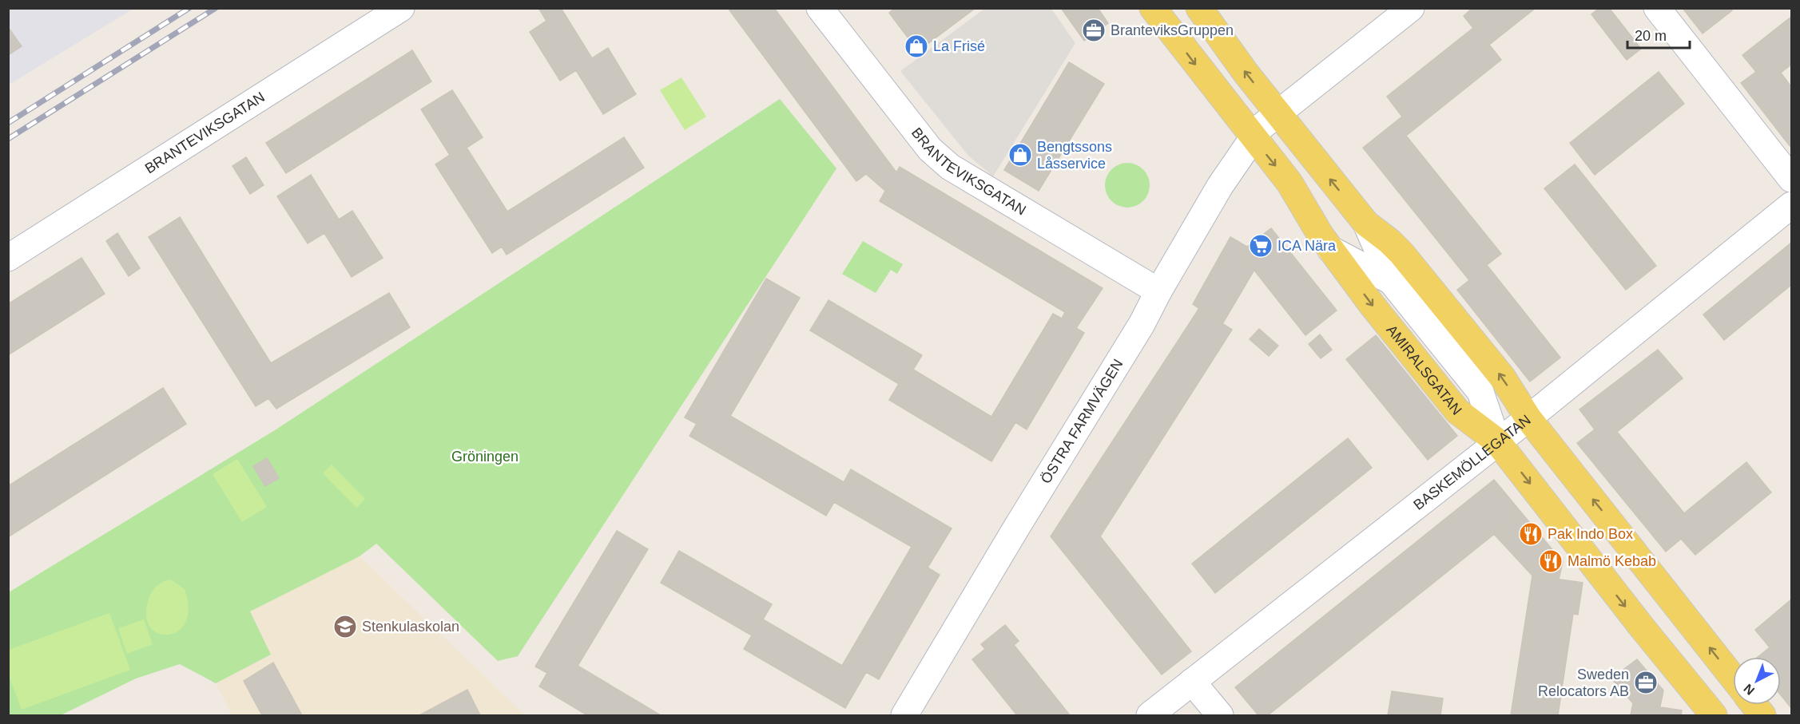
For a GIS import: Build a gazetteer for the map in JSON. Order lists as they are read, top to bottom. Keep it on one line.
{"streets":{"main road":["AMIRALSGATAN"],"street":["BRANTEVIKSGATAN","ÖSTRA FARMVÄGEN","BASKEMÖLLEGATAN"]},"crossings":[["BRANTEVIKSGATAN","ÖSTRA FARMVÄGEN"],["AMIRALSGATAN","ÖSTRA FARMVÄGEN"],["AMIRALSGATAN","BASKEMÖLLEGATAN"]],"parks":["Gröningen"],"places":{"office":["BranteviksGruppen","Sweden Relocators AB"],"shop":["La Frisé","Bengtssons Låsservice"],"supermarket":["ICA Nära"],"restaurant":["Pak Indo Box","Malmö Kebab"],"school or university":["Stenkulaskolan"]},"scale_bar":"20 m","north":"bottom left"}
